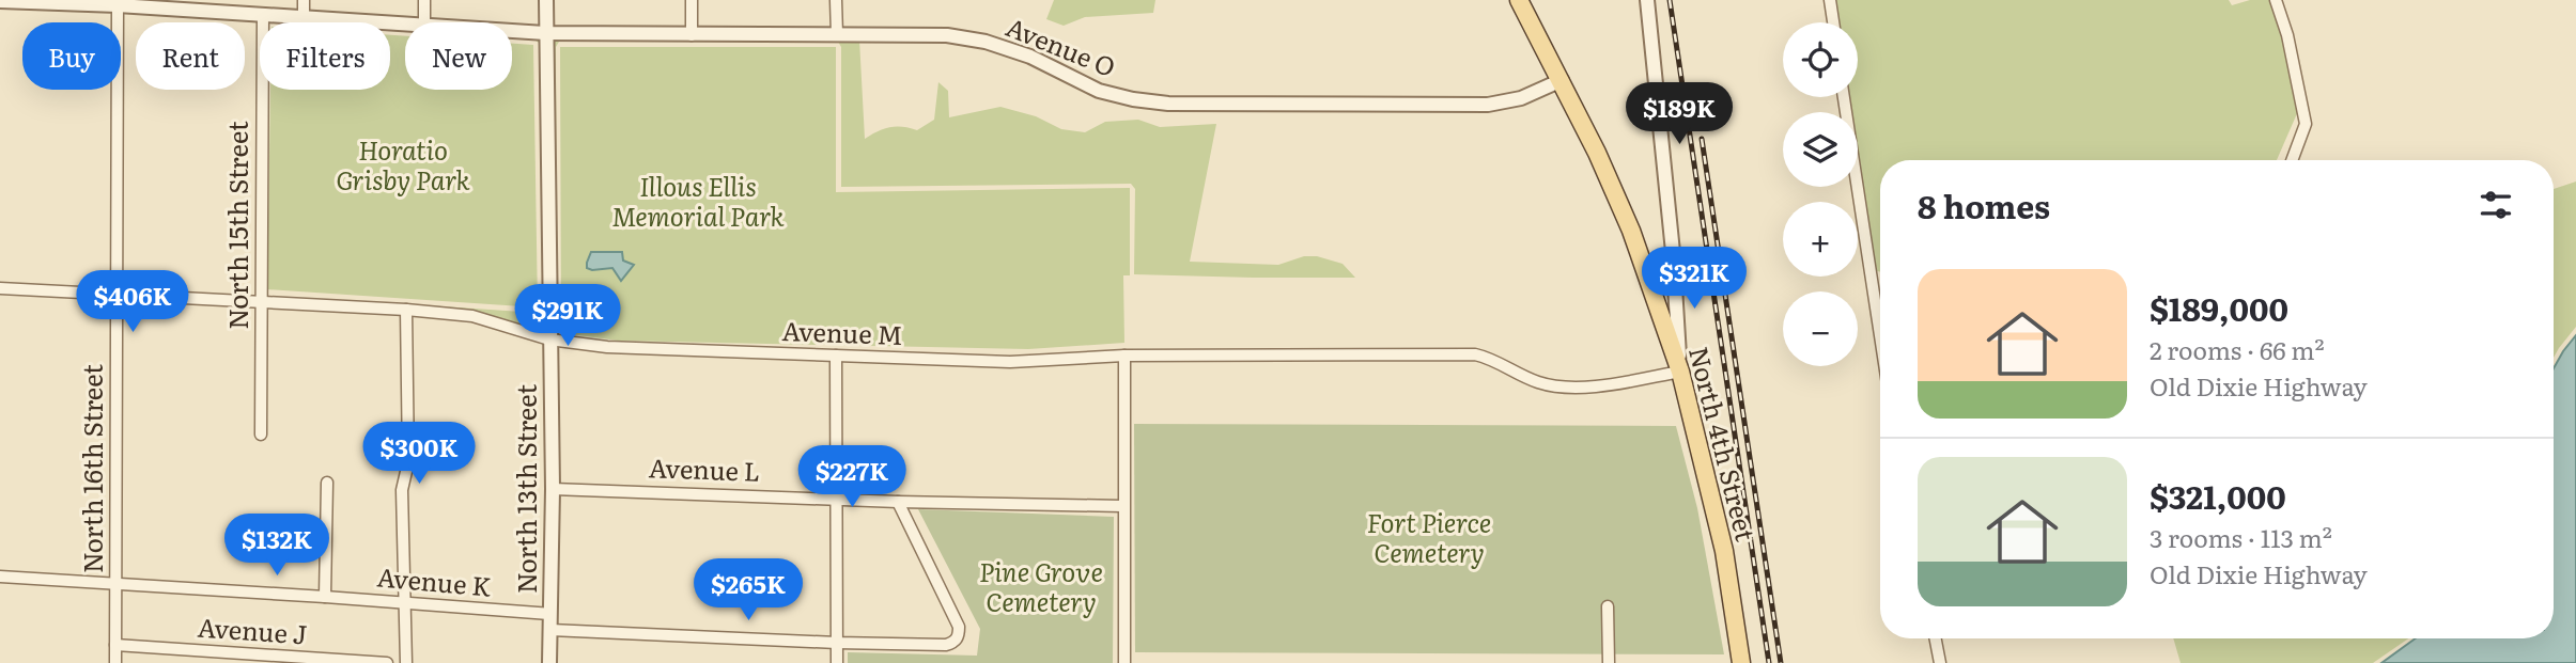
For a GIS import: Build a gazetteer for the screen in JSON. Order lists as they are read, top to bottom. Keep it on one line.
{"streets":{"main road":["North 4th Street"],"street":["Avenue O","North 15th Street","Avenue M","North 16th Street","Avenue L","North 13th Street","Avenue K","Avenue J"]},"crossings":[["Avenue O","North 15th Street"],["Avenue O","North 4th Street"],["Avenue O","North 16th Street"],["Avenue O","North 13th Street"],["North 15th Street","Avenue M"],["Avenue M","North 4th Street"],["Avenue M","North 16th Street"],["Avenue M","North 13th Street"],["North 16th Street","Avenue K"],["North 16th Street","Avenue J"],["Avenue L","North 13th Street"],["North 13th Street","Avenue K"]],"parks":["Horatio Grisby Park","Illous Ellis Memorial Park","Fort Pierce Cemetery","Pine Grove Cemetery"],"page":{"map_buttons":["+","−"],"chip":["Buy","Rent","Filters","New"],"price":["$189K","$321K","$406K","$291K","$300K","$227K","$132K","$265K"],"heading":"8 homes","list":[{"name":"$189,000","note":"2 rooms · 66 m² · Old Dixie Highway"},{"name":"$321,000","note":"3 rooms · 113 m² · Old Dixie Highway"}]}}
